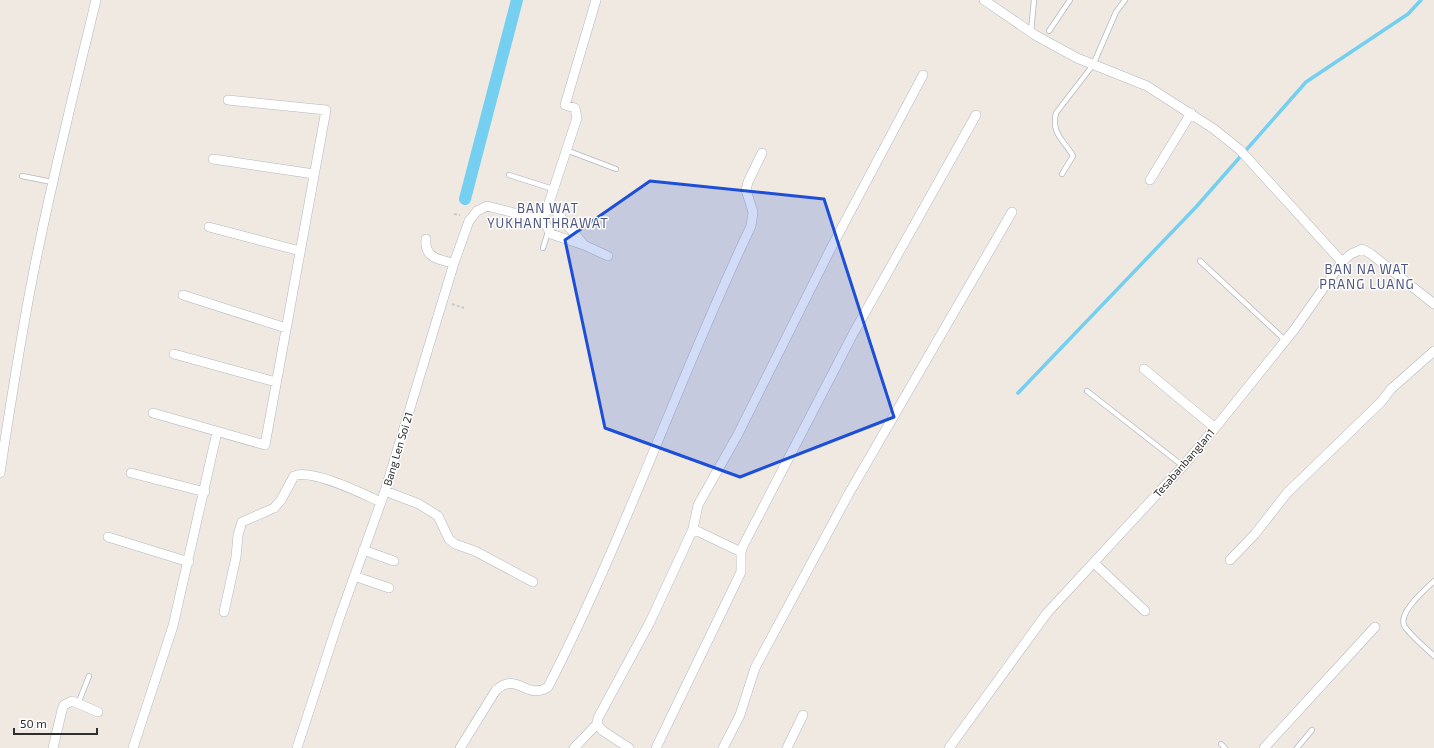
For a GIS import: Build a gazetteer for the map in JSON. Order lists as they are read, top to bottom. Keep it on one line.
{"streets":{"street":["Bang Len Soi 21","Tesabanbanglan1"]},"districts":["BAN WAT YUKHANTHRAWAT","BAN NA WAT PRANG LUANG"],"scale_bar":"50 m"}
